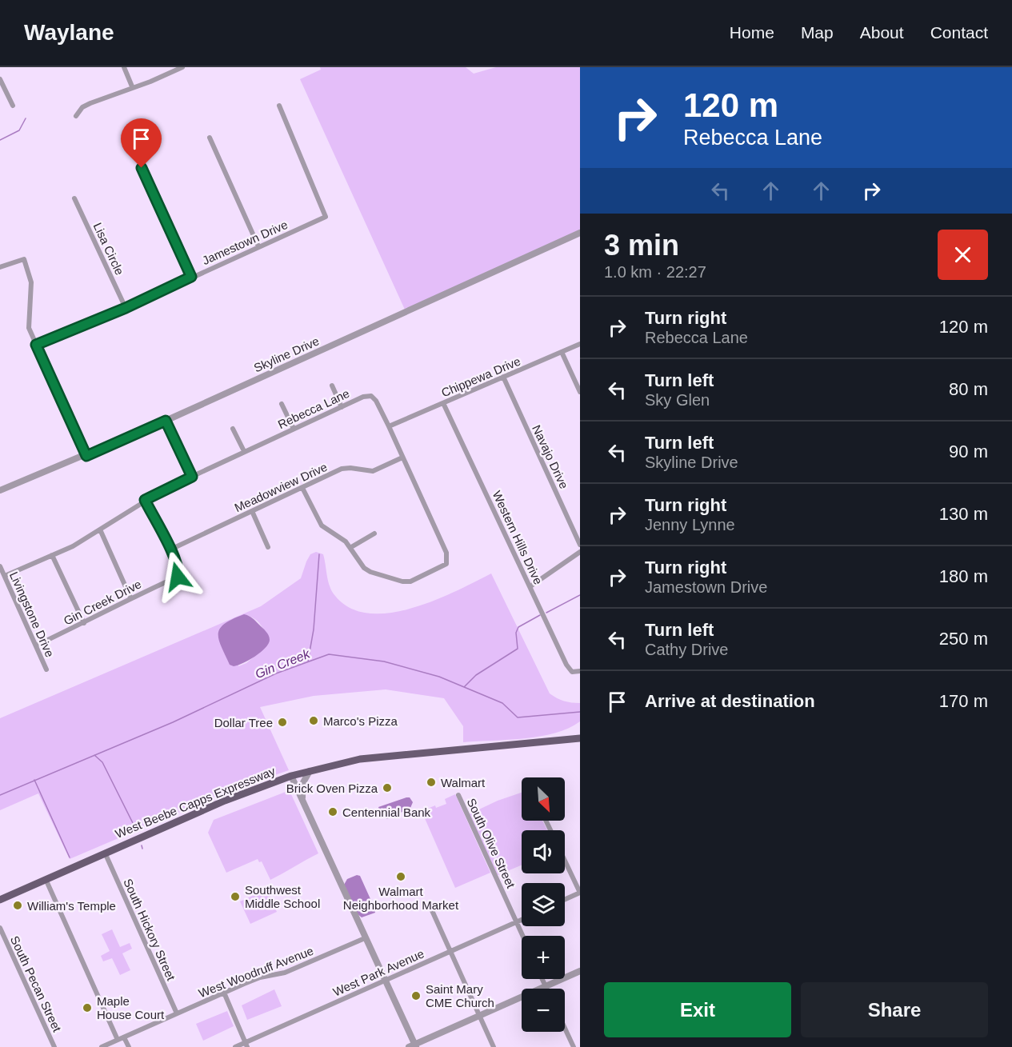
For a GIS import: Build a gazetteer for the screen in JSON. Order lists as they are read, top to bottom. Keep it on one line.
{"streets":{"main road":["West Beebe Capps Expressway"],"street":["Jamestown Drive","Lisa Circle","Skyline Drive","Chippewa Drive","Rebecca Lane","Navajo Drive","Meadowview Drive","Western Hills Drive","Gin Creek Drive","Livingstone Drive","South Olive Street","South Hickory Street","West Woodruff Avenue","West Park Avenue","South Pecan Street"]},"crossings":[["Jamestown Drive","Lisa Circle"],["Chippewa Drive","Rebecca Lane"],["Chippewa Drive","Navajo Drive"],["Chippewa Drive","Western Hills Drive"],["Rebecca Lane","Meadowview Drive"],["Rebecca Lane","Livingstone Drive"],["Meadowview Drive","Gin Creek Drive"],["Gin Creek Drive","Livingstone Drive"],["West Beebe Capps Expressway","South Hickory Street"],["South Olive Street","West Park Avenue"],["South Hickory Street","West Woodruff Avenue"]],"water":["Gin Creek"],"places":["Marco's Pizza","Dollar Tree","Walmart","Brick Oven Pizza","Centennial Bank","Walmart Neighborhood Market","Southwest Middle School","William's Temple","Saint Mary CME Church","Maple House Court"],"north":"bottom right","page":{"header":"Waylane","nav":["Home","Map","About","Contact"],"turn":["120 m","Rebecca Lane"],"heading":["3 min","1.0 km · 22:27"],"list":[{"name":"Turn right","note":"Rebecca Lane","value":"120 m"},{"name":"Turn left","note":"Sky Glen","value":"80 m"},{"name":"Turn left","note":"Skyline Drive","value":"90 m"},{"name":"Turn right","note":"Jenny Lynne","value":"130 m"},{"name":"Turn right","note":"Jamestown Drive","value":"180 m"},{"name":"Turn left","note":"Cathy Drive","value":"250 m"},{"name":"Arrive at destination","value":"170 m"}],"map_buttons":["+","−"],"buttons":["Exit","Share"]}}
